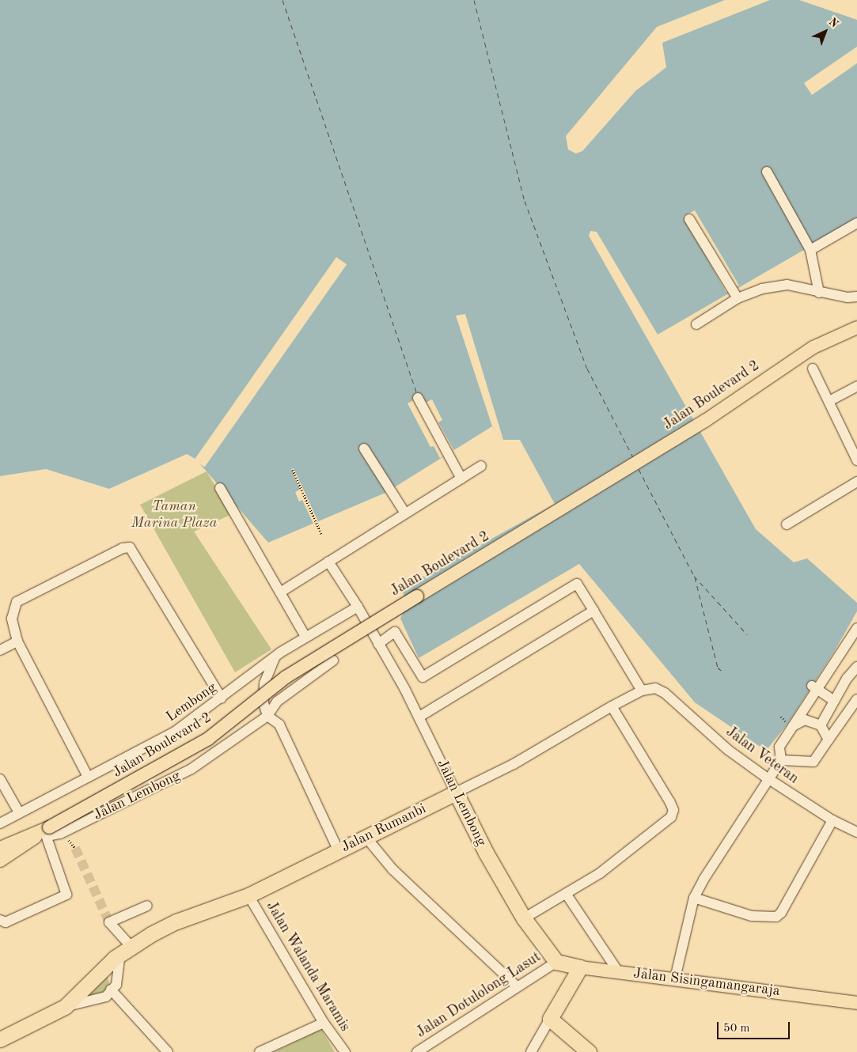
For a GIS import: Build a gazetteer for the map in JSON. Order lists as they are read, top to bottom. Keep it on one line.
{"streets":{"highway":["Jalan Lembong","Jalan Rumanbi","Jalan Sisingamangaraja"],"main road":["Jalan Boulevard 2"],"street":["Lembong","Jalan Veteran","Jalan Walanda Maramis","Jalan Dotulolong Lasut"]},"crossings":[["Jalan Boulevard 2","Jalan Lembong"],["Jalan Veteran","Jalan Rumanbi"],["Jalan Lembong","Jalan Rumanbi"],["Jalan Lembong","Jalan Sisingamangaraja"],["Jalan Lembong","Jalan Dotulolong Lasut"],["Jalan Rumanbi","Jalan Walanda Maramis"],["Jalan Sisingamangaraja","Jalan Dotulolong Lasut"]],"parks":["Taman Marina Plaza"],"scale_bar":"50 m","north":"top right"}
